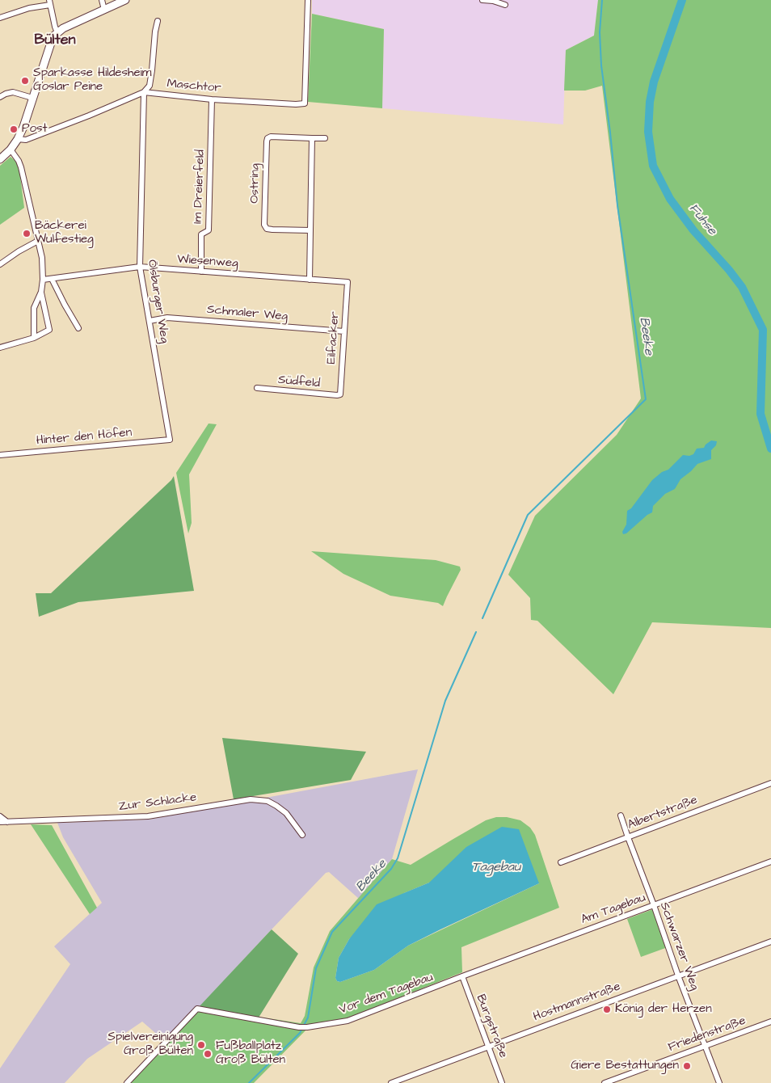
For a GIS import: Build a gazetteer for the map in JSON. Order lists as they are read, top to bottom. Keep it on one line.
{"streets":{"street":["Maschtor","Ostring","Im Dreierfeld","Wiesenweg","Ölsburger Weg","Schmaler Weg","Eilfacker","Südfeld","Hinter den Höfen","Zur Schlacke","Albertstraße","Am Tagebau","Schwarzer Weg","Vor dem Tagebau","Hostmannstraße","Burgstraße","Friedenstraße"]},"crossings":[["Maschtor","Im Dreierfeld"],["Maschtor","Ölsburger Weg"],["Im Dreierfeld","Wiesenweg"],["Wiesenweg","Ölsburger Weg"],["Wiesenweg","Eilfacker"],["Ölsburger Weg","Schmaler Weg"],["Ölsburger Weg","Hinter den Höfen"],["Schmaler Weg","Eilfacker"],["Eilfacker","Südfeld"],["Albertstraße","Schwarzer Weg"],["Am Tagebau","Schwarzer Weg"],["Am Tagebau","Vor dem Tagebau"],["Am Tagebau","Burgstraße"],["Schwarzer Weg","Hostmannstraße"],["Schwarzer Weg","Friedenstraße"],["Vor dem Tagebau","Burgstraße"],["Hostmannstraße","Burgstraße"]],"districts":["Bülten"],"water":["Fuhse","Beeke","Tagebau"],"places":["Sparkasse Hildesheim Goslar Peine","Post","Bäckerei Wulfestieg","König der Herzen","Spielvereinigung Groß Bülten","Fußballplatz Groß Bülten","Giere Bestattungen"]}
